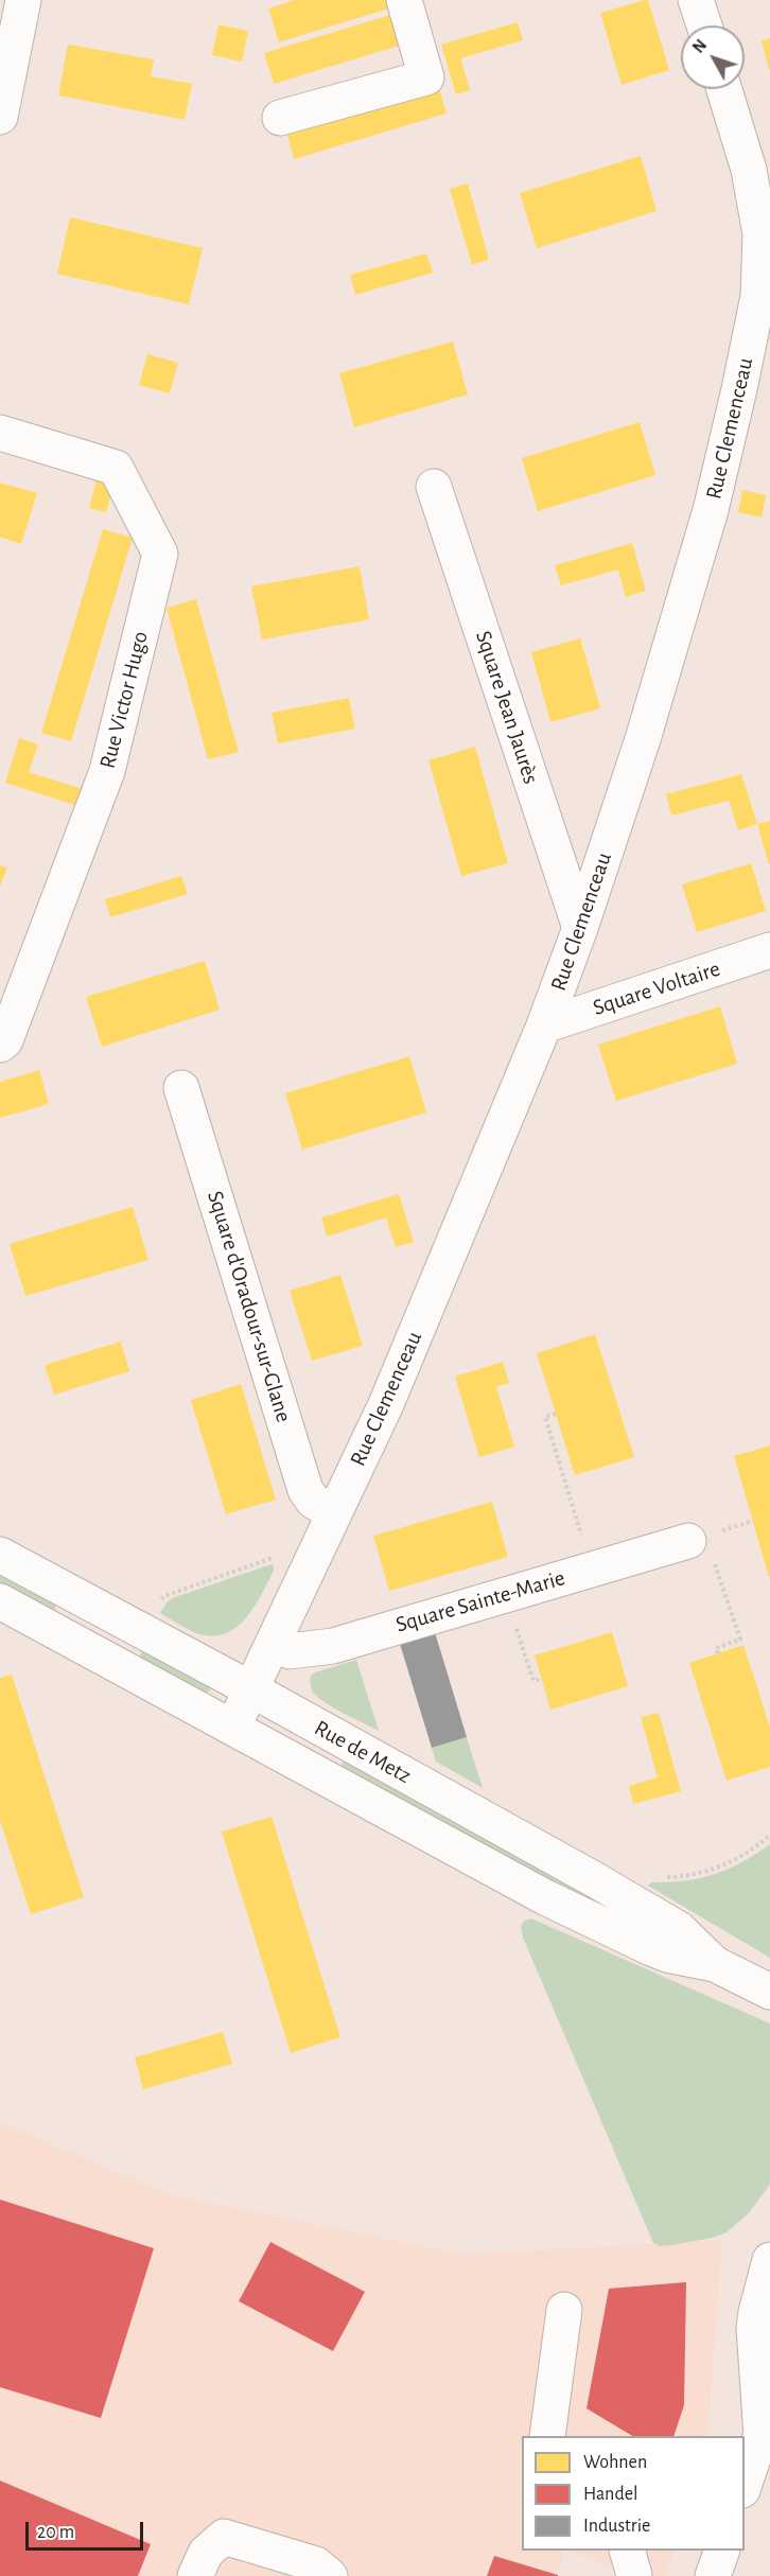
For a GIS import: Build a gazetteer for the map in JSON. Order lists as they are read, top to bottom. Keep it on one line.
{"streets":{"street":["Rue Clemenceau","Rue Victor Hugo","Square Jean Jaurès","Square Voltaire","Square d'Oradour-sur-Glane","Square Sainte-Marie","Rue de Metz"]},"crossings":[["Rue Clemenceau","Square Jean Jaurès"],["Rue Clemenceau","Square Voltaire"],["Rue Clemenceau","Square d'Oradour-sur-Glane"],["Rue Clemenceau","Square Sainte-Marie"],["Rue Clemenceau","Rue de Metz"]],"legend":["Wohnen","Handel","Industrie"],"scale_bar":"20 m","north":"top left"}
